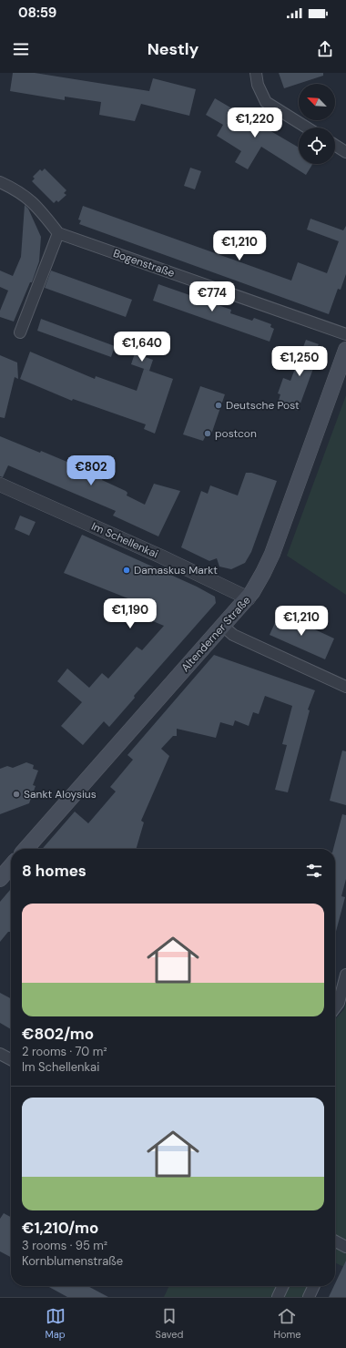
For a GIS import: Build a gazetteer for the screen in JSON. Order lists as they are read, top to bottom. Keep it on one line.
{"streets":{"main road":["Altenderner Straße"],"street":["Bogenstraße","Im Schellenkai"]},"crossings":[["Im Schellenkai","Altenderner Straße"]],"places":["Deutsche Post","postcon","Damaskus Markt","Sankt Aloysius"],"north":"top left","page":{"status":"08:59","header":"Nestly","price":["€1,220","€1,210","€774","€1,640","€1,250","€802","€1,190","€1,210"],"heading":"8 homes","list":[{"name":"€802/mo","note":"2 rooms · 70 m² · Im Schellenkai"},{"name":"€1,210/mo","note":"3 rooms · 95 m² · Kornblumenstraße"}],"tabs":["Map","Saved","Home"]}}
